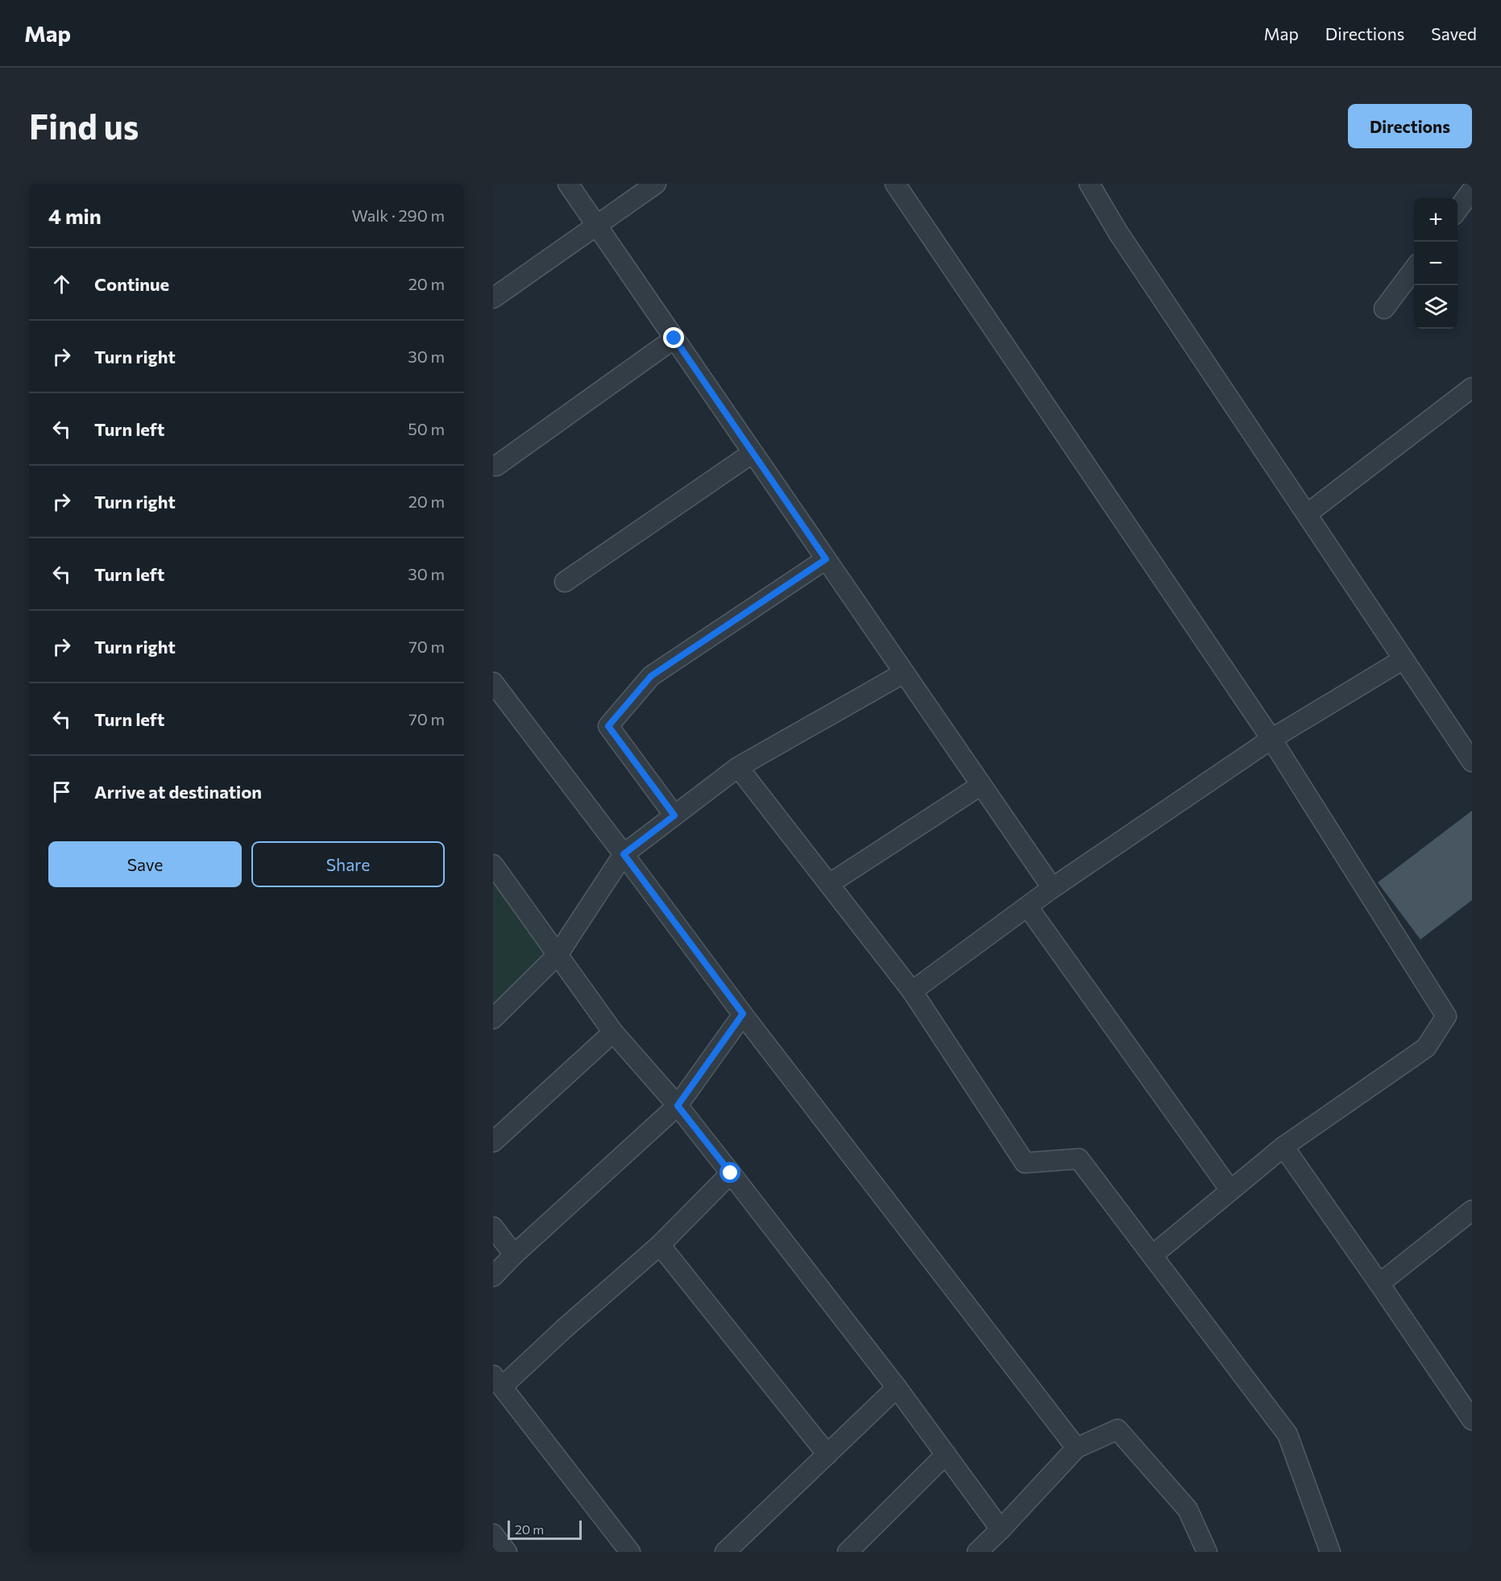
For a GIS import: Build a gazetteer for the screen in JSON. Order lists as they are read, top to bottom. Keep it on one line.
{"scale_bar":"20 m","page":{"header":"Map","nav":["Map","Directions","Saved"],"buttons":["Directions",["Save","Share"]],"title":"Find us","heading":["4 min","Walk · 290 m"],"map_buttons":["+","−"],"list":[["Continue","20 m"],["Turn right","30 m"],["Turn left","50 m"],["Turn right","20 m"],["Turn left","30 m"],["Turn right","70 m"],["Turn left","70 m"],"Arrive at destination"],"scale":"20 m"}}
